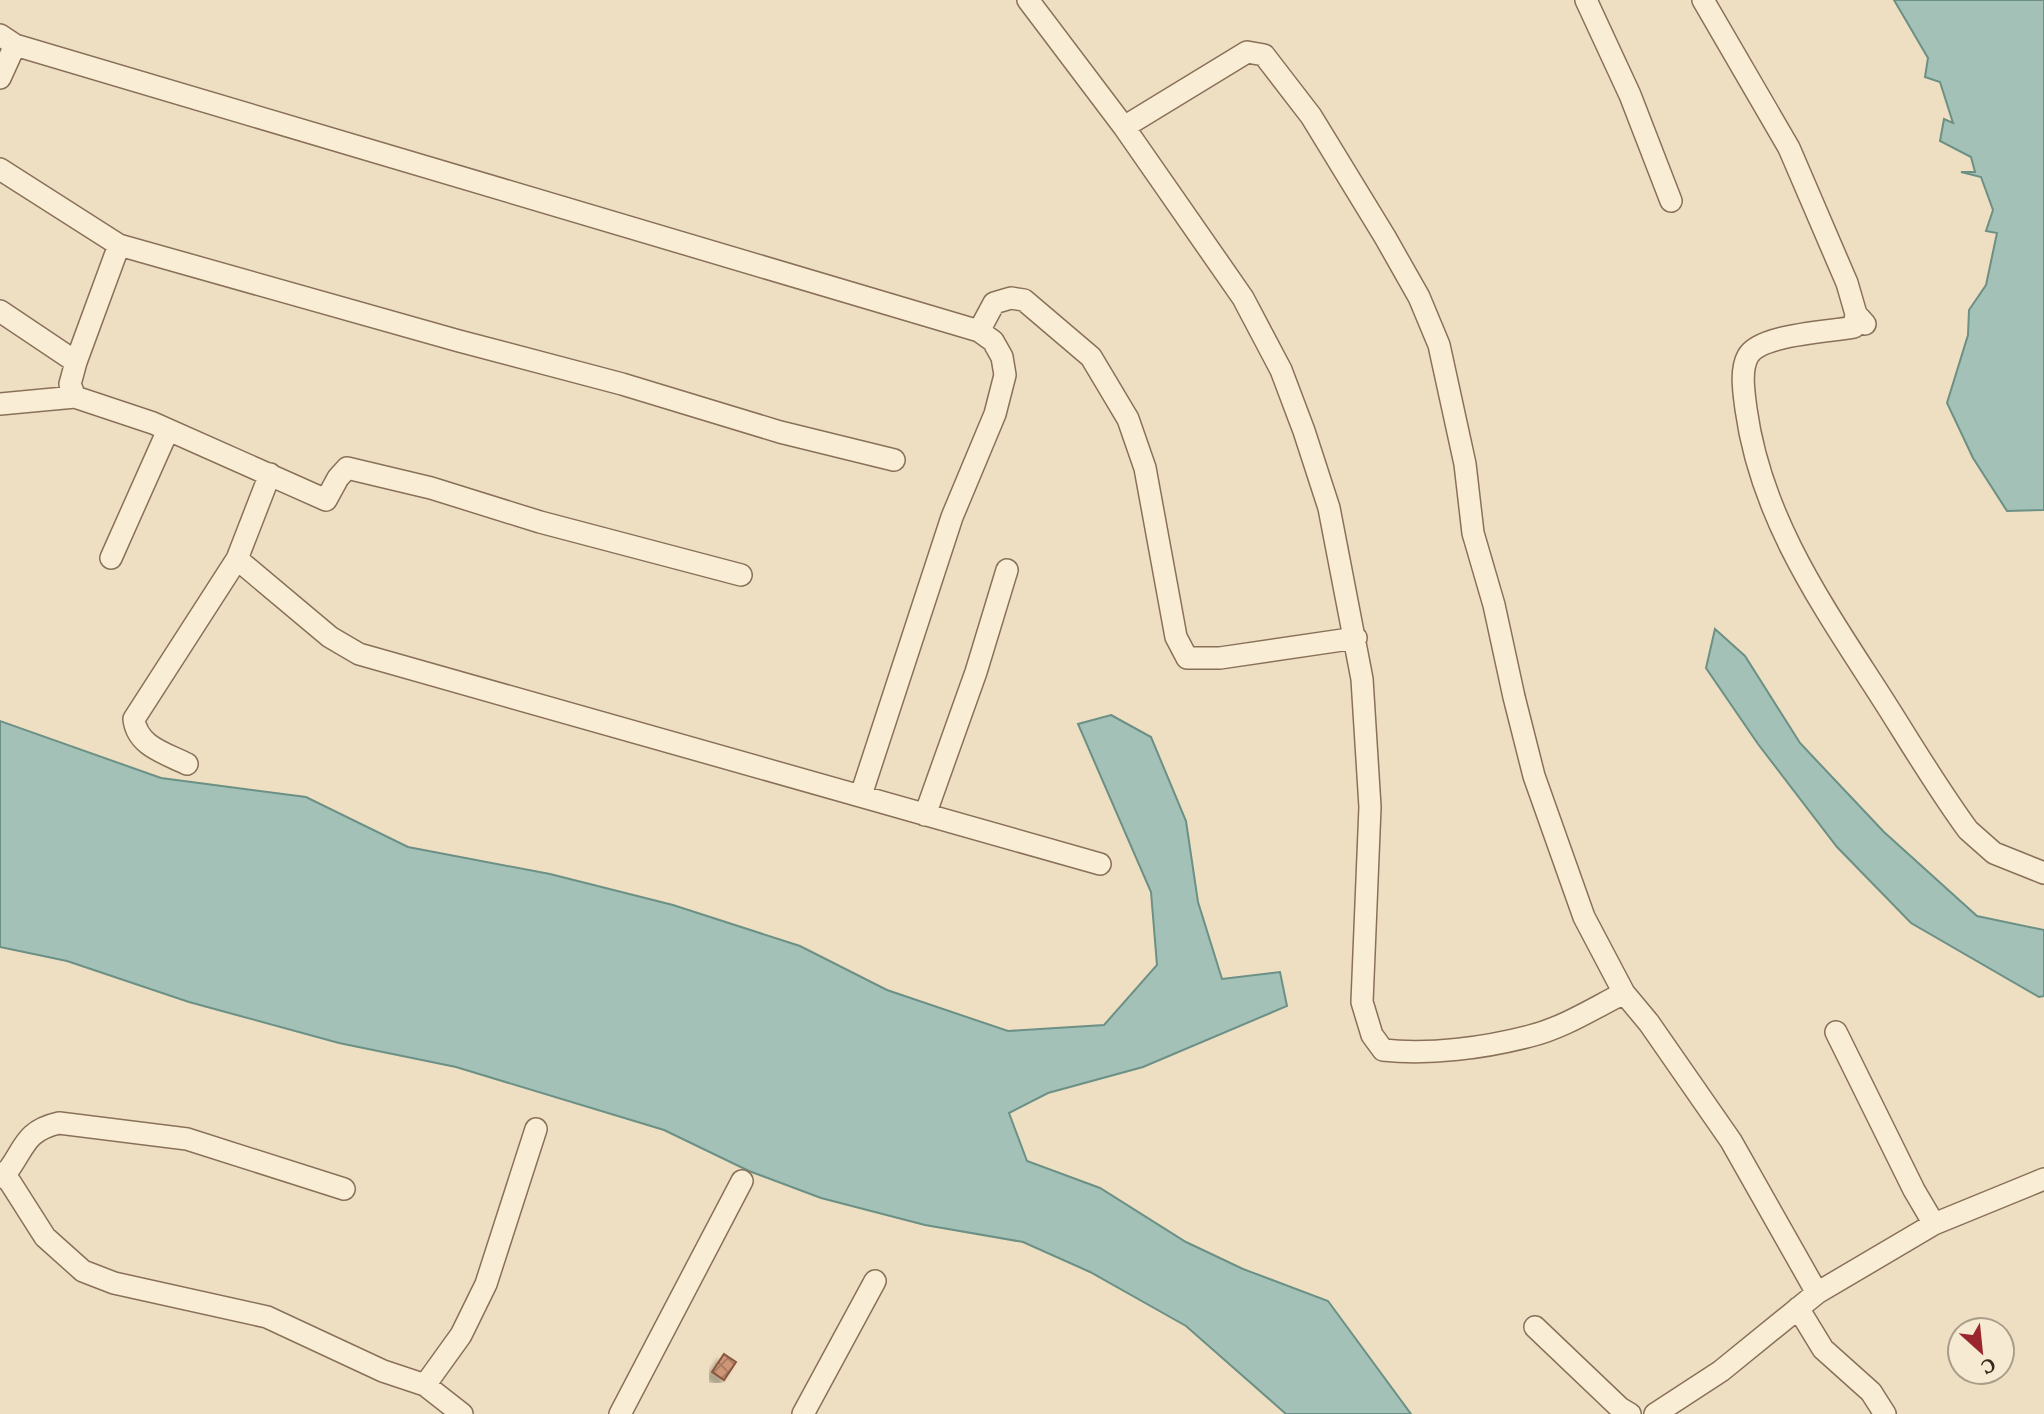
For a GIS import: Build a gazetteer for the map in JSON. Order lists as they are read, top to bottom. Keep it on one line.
{"north":"bottom right"}
